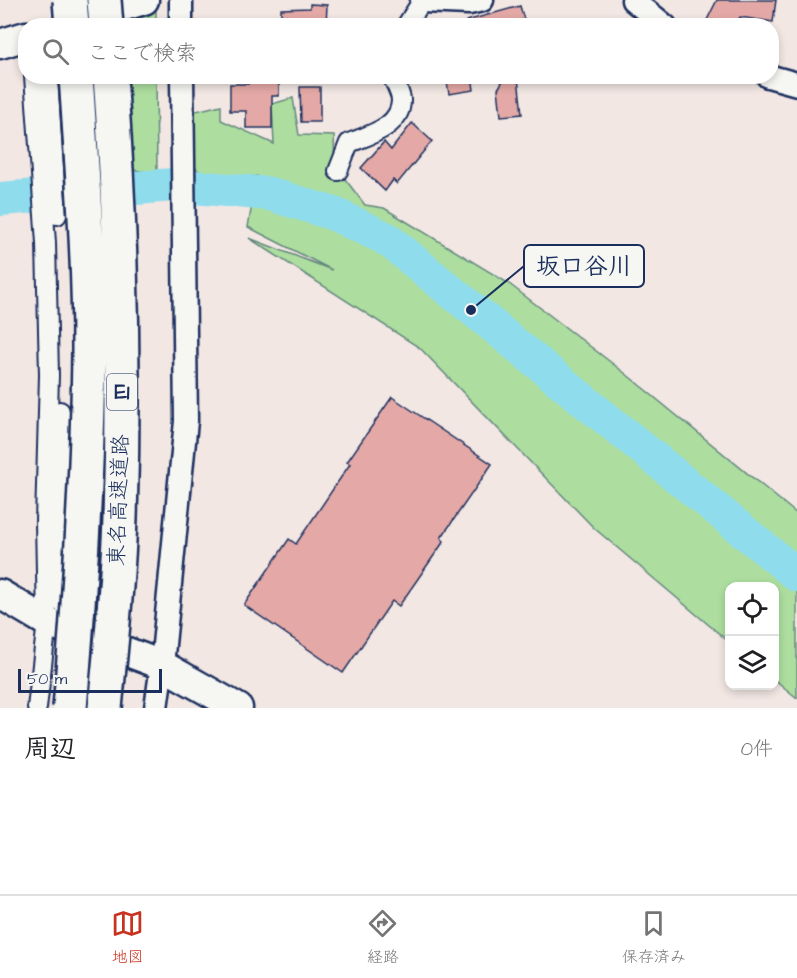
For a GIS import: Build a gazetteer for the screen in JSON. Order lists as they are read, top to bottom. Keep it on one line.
{"streets":{"highway":["E1","東名高速道路"]},"places":["坂口谷川"],"scale_bar":"50 m","page":{"search":"ここで検索","scale":"50 m","heading":["周辺","0件"],"nav":["地図","経路","保存済み"]}}
